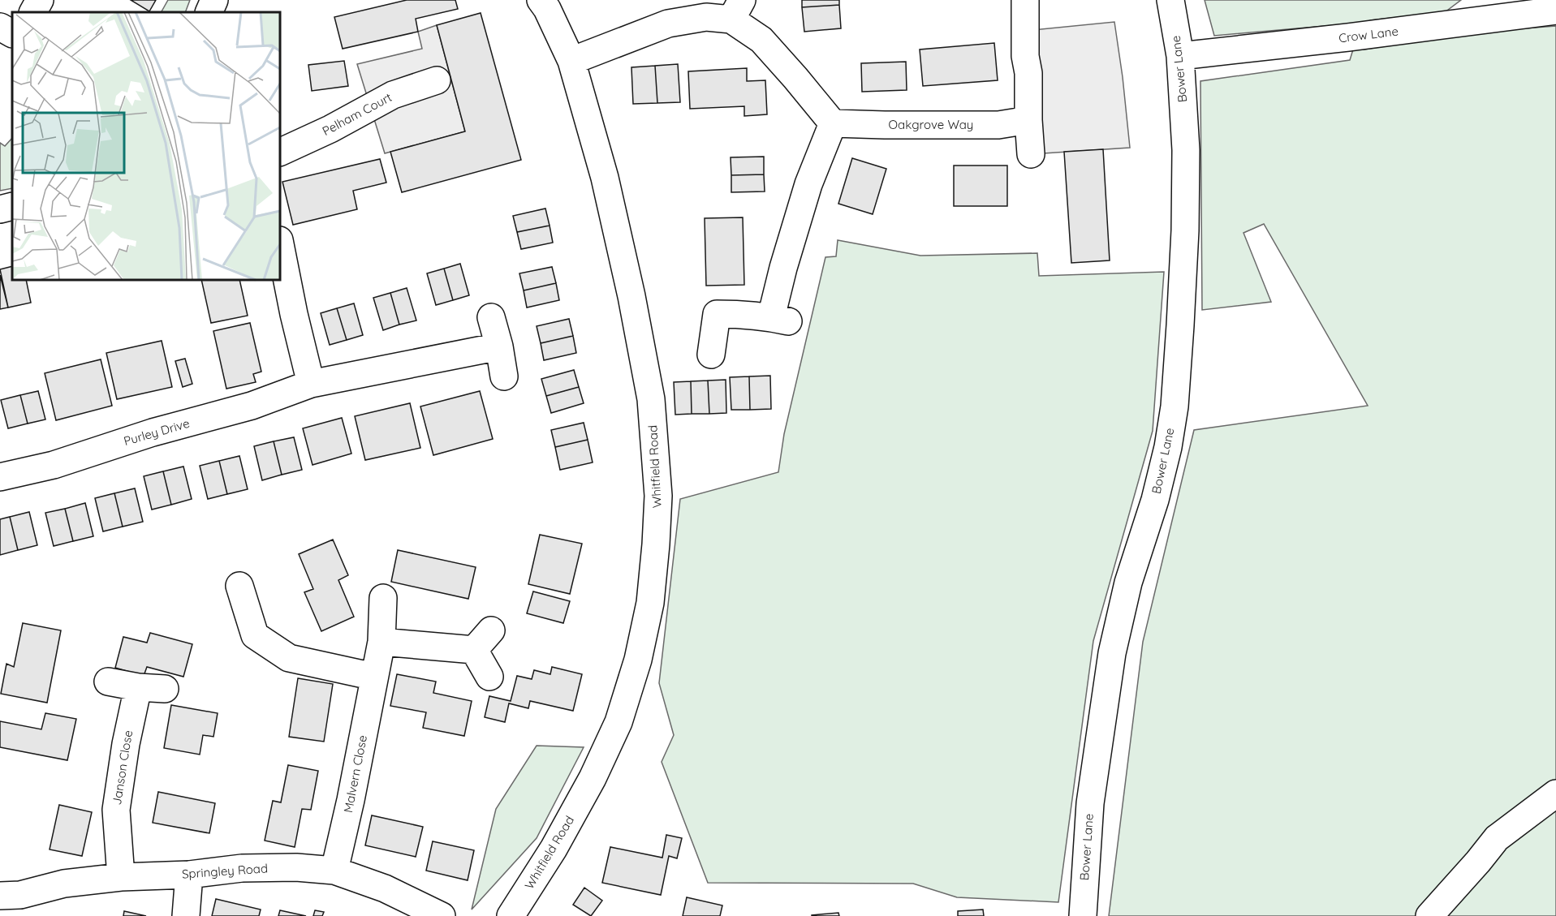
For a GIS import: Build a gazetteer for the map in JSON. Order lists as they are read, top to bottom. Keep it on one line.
{"streets":{"street":["Crow Lane","Bower Lane","Pelham Court","Oakgrove Way","Purley Drive","Whitfield Road","Janson Close","Malvern Close","Springley Road"]},"crossings":[["Crow Lane","Bower Lane"],["Janson Close","Springley Road"],["Malvern Close","Springley Road"]]}
